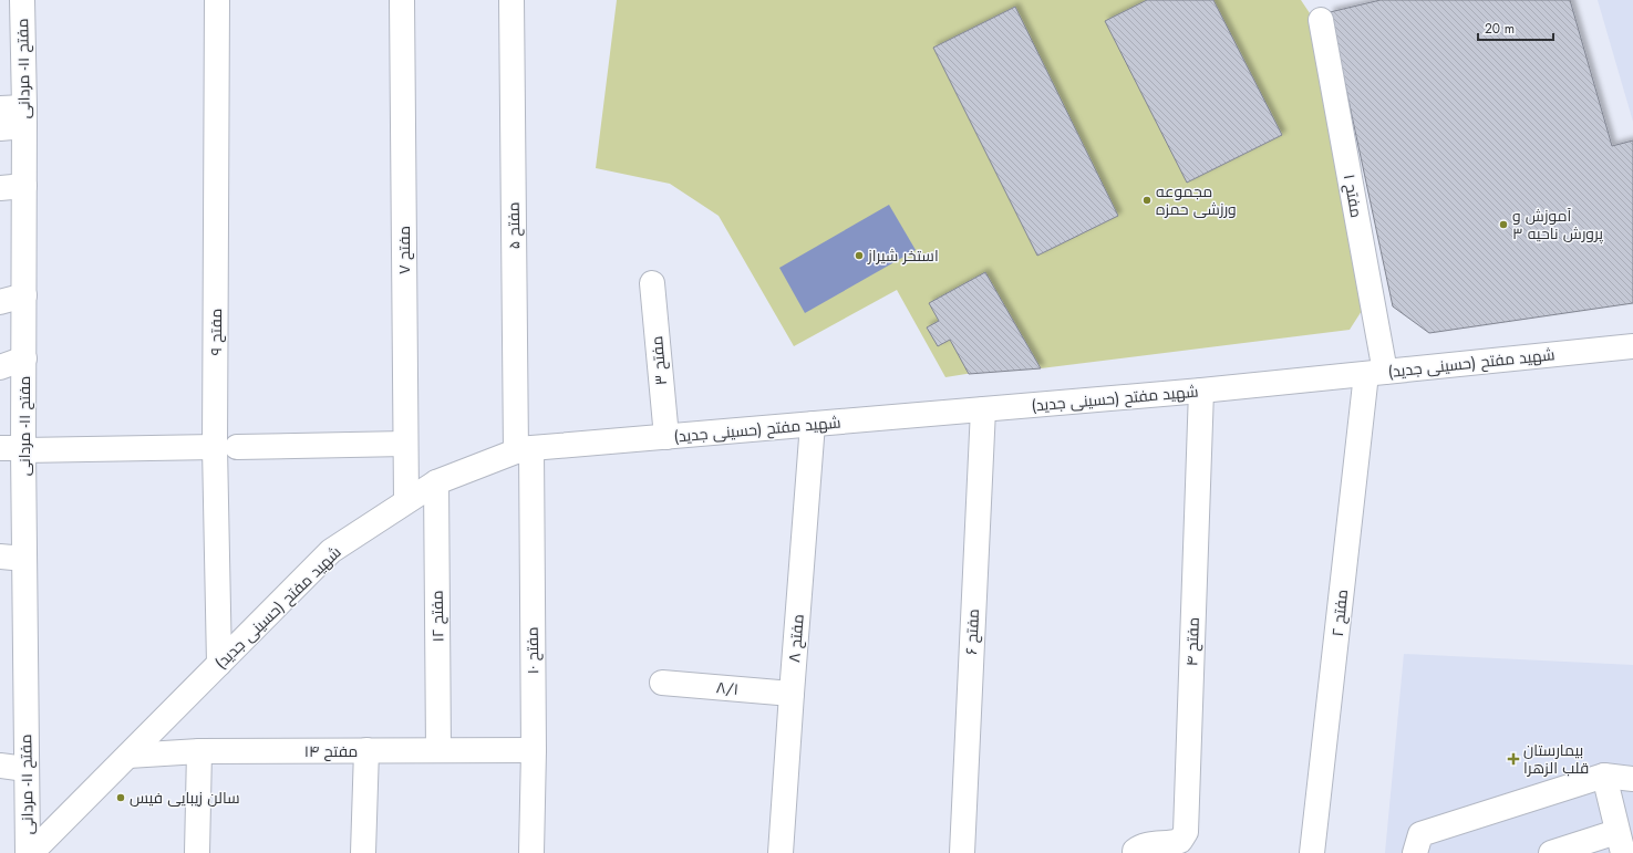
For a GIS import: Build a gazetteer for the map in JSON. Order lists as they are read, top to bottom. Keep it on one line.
{"streets":{"street":["مفتح ۱۱- مردانی","مفتح ۱","مفتح ۵","مفتح ۷","مفتح ۹","مفتح ۳","شهید مفتح (حسینی جدید)","مفتح ۲","مفتح ۱۲","مفتح ۶","مفتح ۸","مفتح ۴","مفتح ۱۰","۸/۱","مفتح ۱۴"]},"crossings":[["مفتح ۱","شهید مفتح (حسینی جدید)"],["مفتح ۱","مفتح ۲"],["مفتح ۵","شهید مفتح (حسینی جدید)"],["مفتح ۵","مفتح ۱۰"],["مفتح ۷","شهید مفتح (حسینی جدید)"],["مفتح ۹","شهید مفتح (حسینی جدید)"],["مفتح ۳","شهید مفتح (حسینی جدید)"],["شهید مفتح (حسینی جدید)","مفتح ۲"],["شهید مفتح (حسینی جدید)","مفتح ۱۲"],["شهید مفتح (حسینی جدید)","مفتح ۶"],["شهید مفتح (حسینی جدید)","مفتح ۸"],["شهید مفتح (حسینی جدید)","مفتح ۴"],["شهید مفتح (حسینی جدید)","مفتح ۱۰"],["شهید مفتح (حسینی جدید)","مفتح ۱۴"],["مفتح ۱۲","مفتح ۱۴"],["مفتح ۸","۸/۱"],["مفتح ۱۰","مفتح ۱۴"]],"places":{"other":["مجموعه ورزشی حمزه","آموزش و پرورش ناحیه ۳","استخر شیراز","سالن زیبایی فیس"],"health":["بیمارستان قلب الزهرا"]},"scale_bar":"20 m"}
